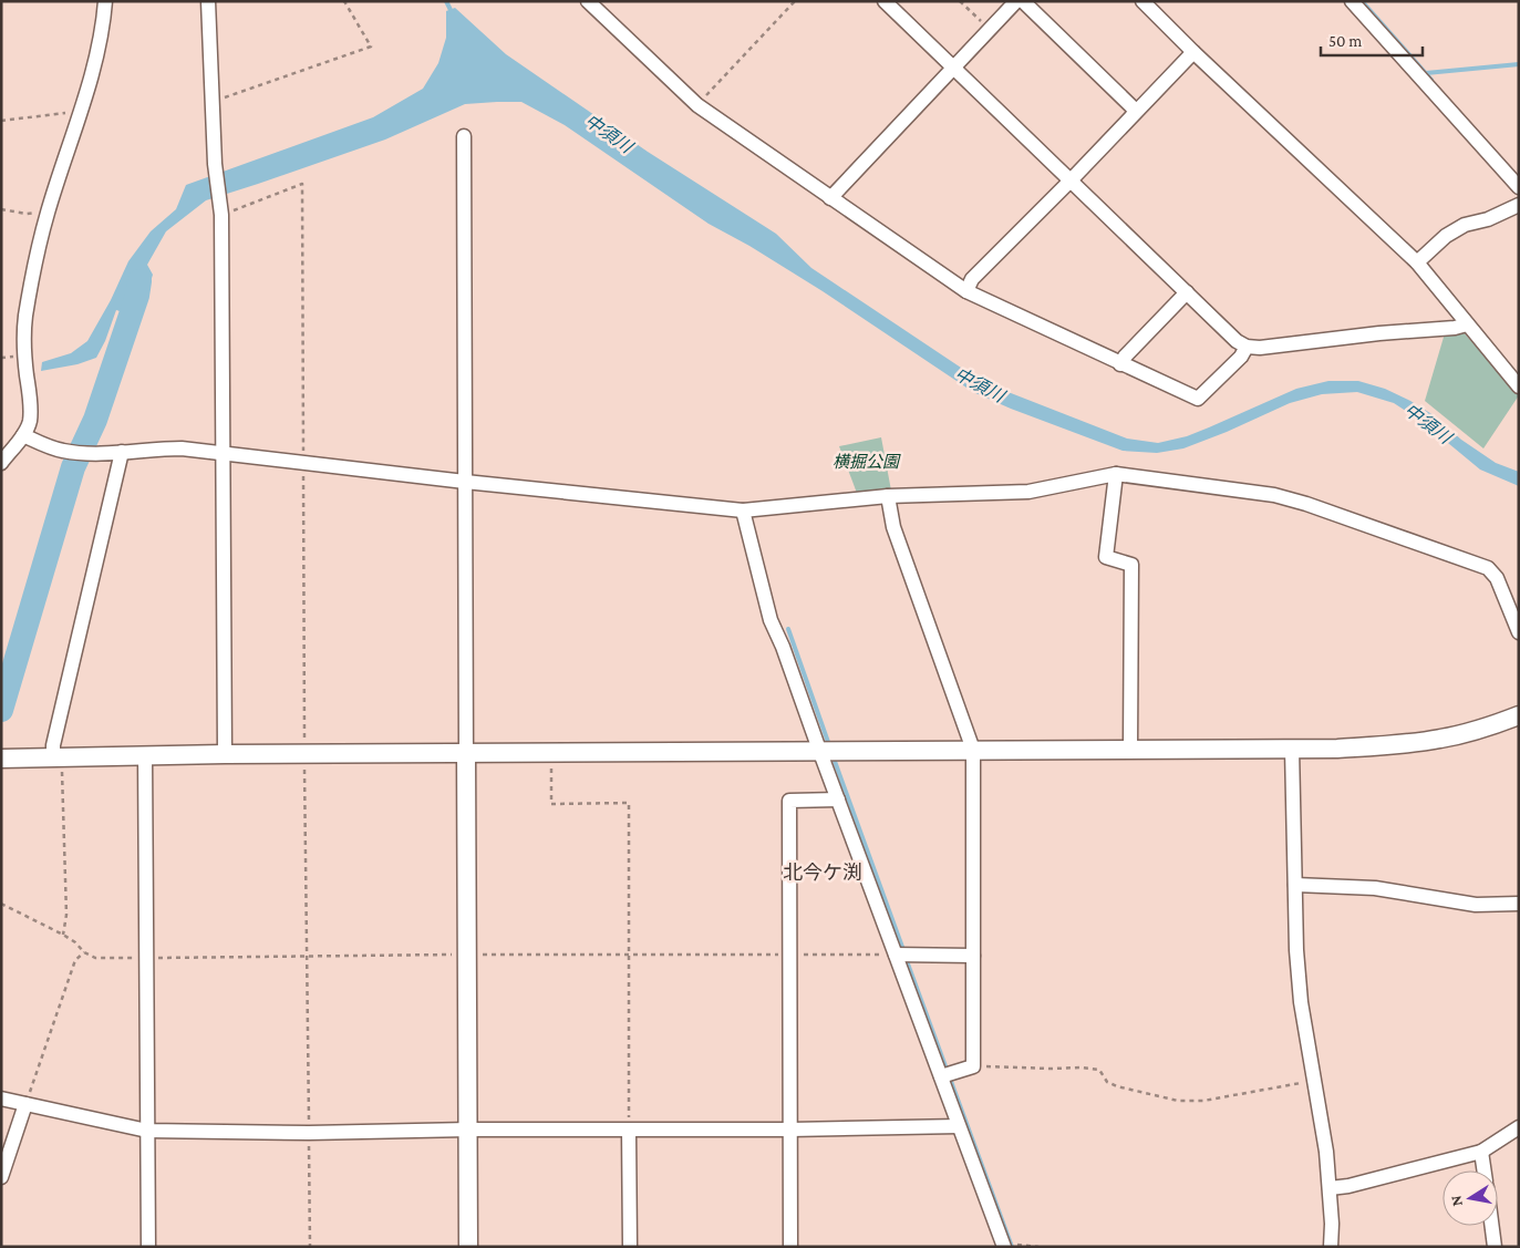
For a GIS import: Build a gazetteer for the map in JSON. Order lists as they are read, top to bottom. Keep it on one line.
{"districts":["北今ケ渕"],"water":["中須川"],"parks":["横掘公園"],"scale_bar":"50 m","north":"left"}
